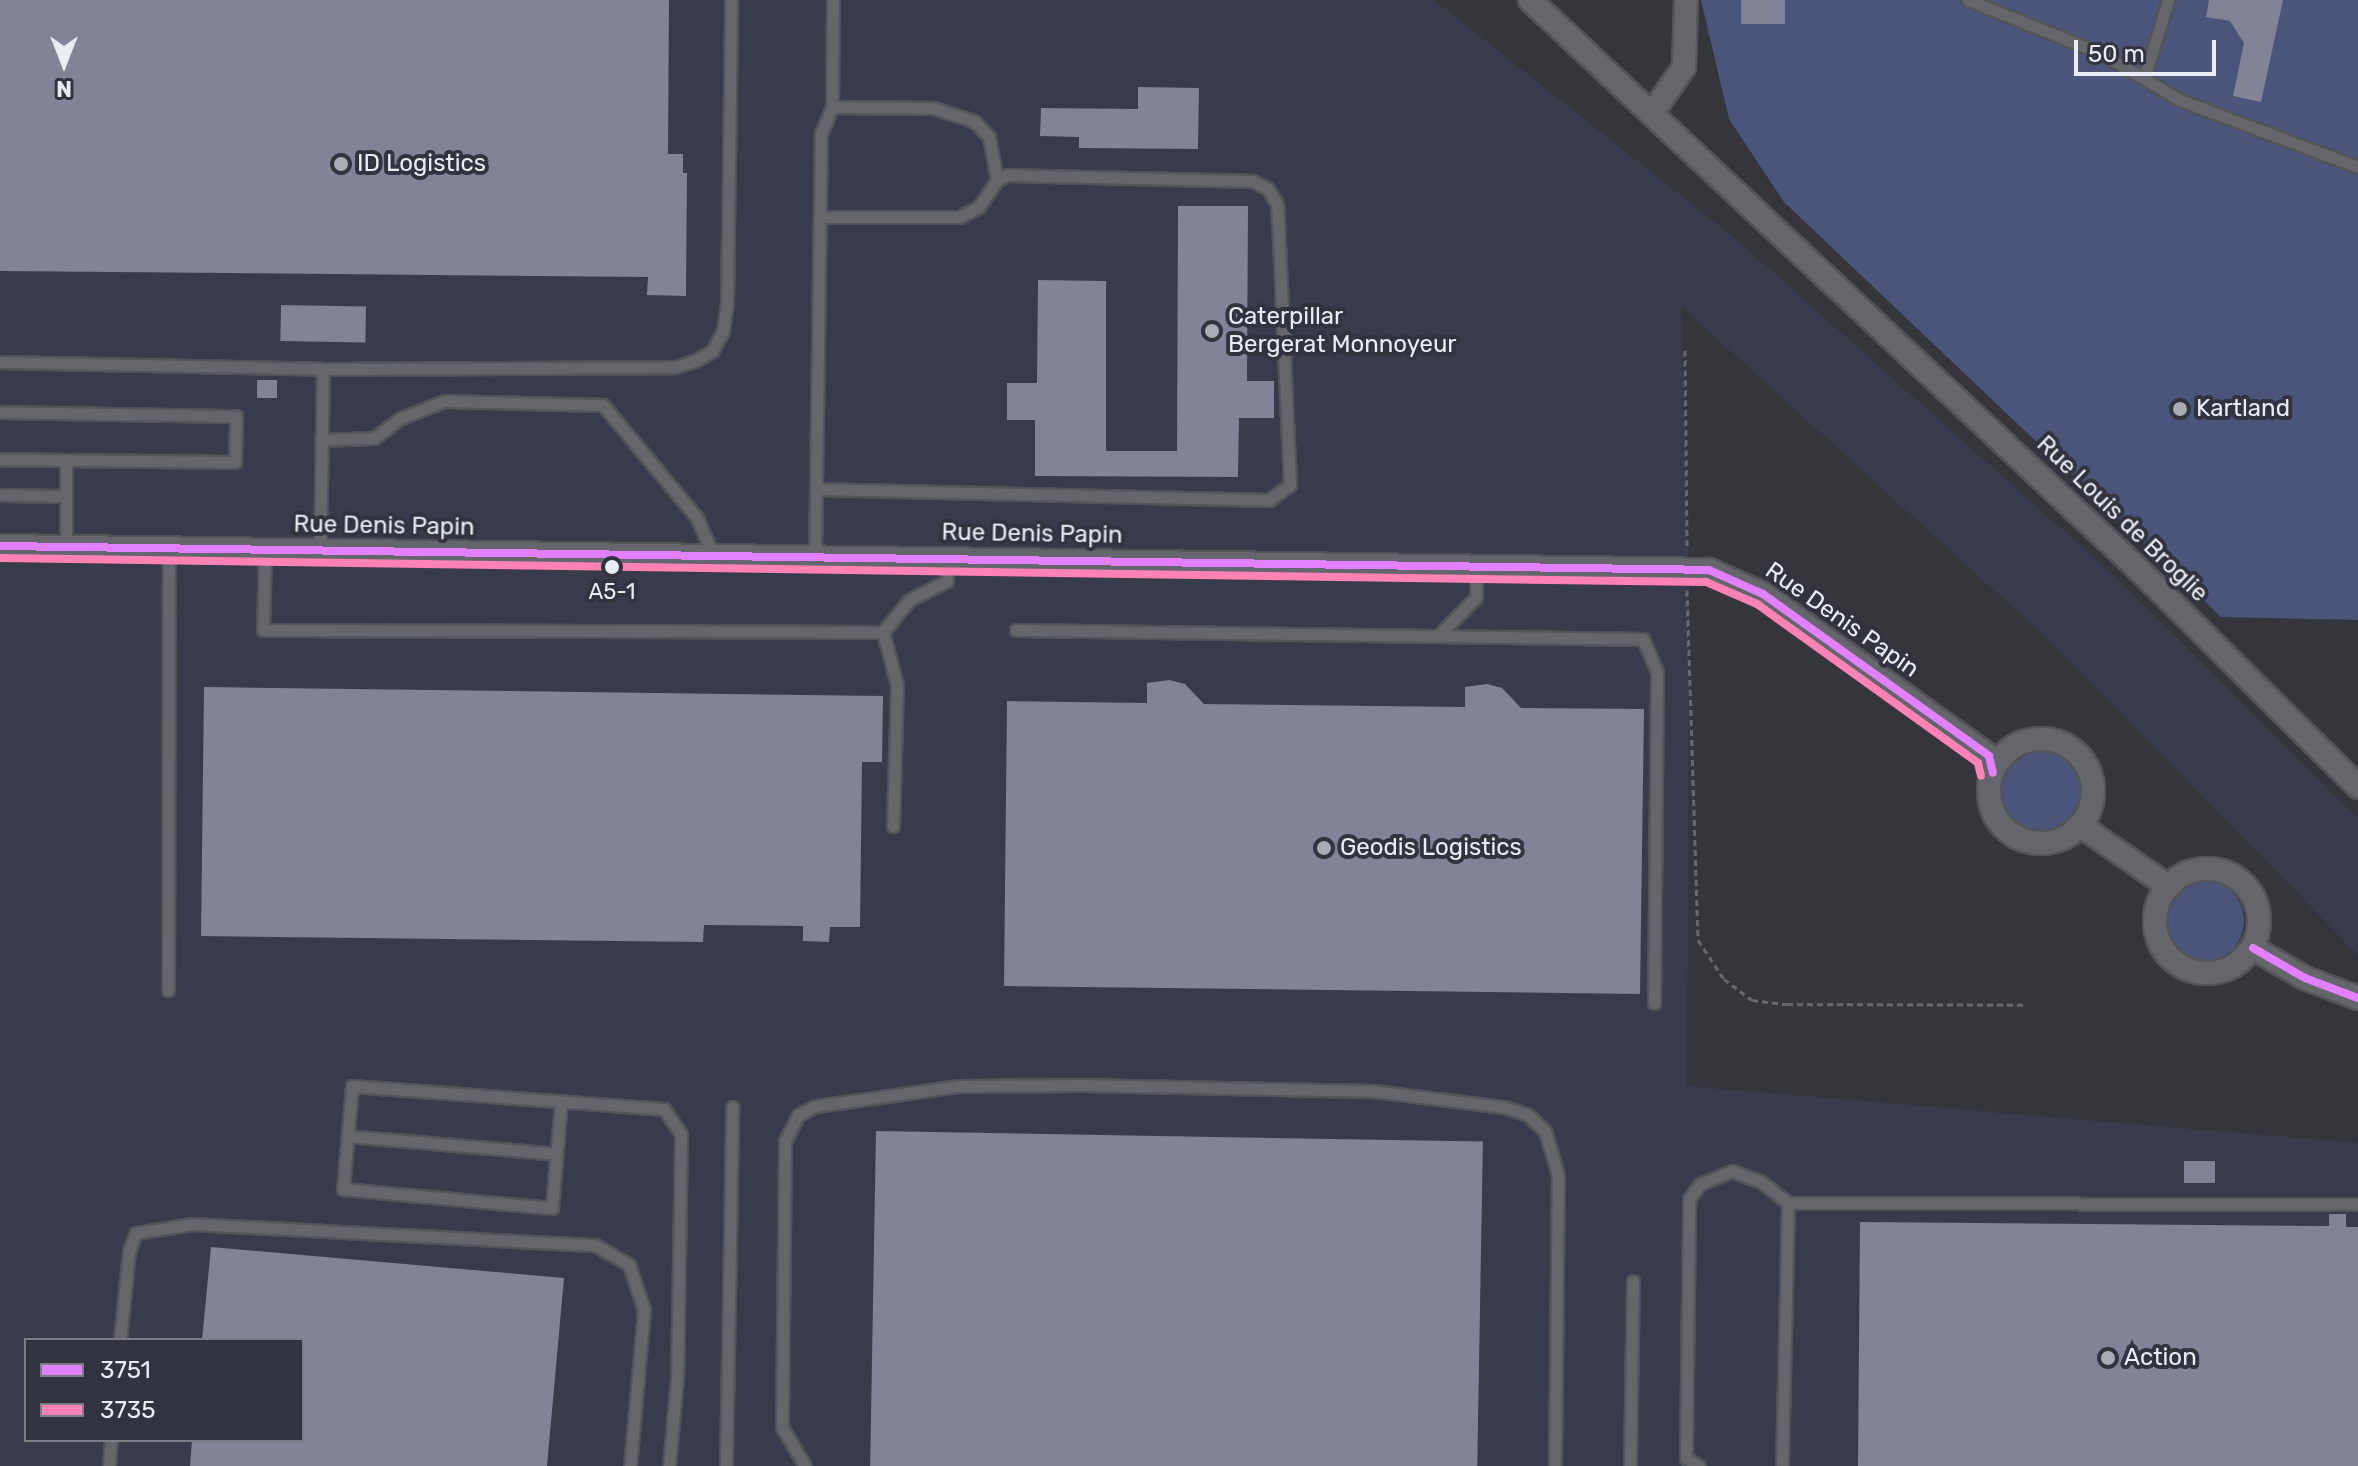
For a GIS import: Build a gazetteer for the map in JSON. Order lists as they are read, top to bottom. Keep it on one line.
{"streets":{"street":["Rue Louis de Broglie","Rue Denis Papin"]},"places":["ID Logistics","Caterpillar Bergerat Monnoyeur","Kartland","A5-1","Geodis Logistics","Action"],"lines":["transit line 3751","transit line 3735"],"legend":["3751","3735"],"scale_bar":"50 m","north":"bottom"}
